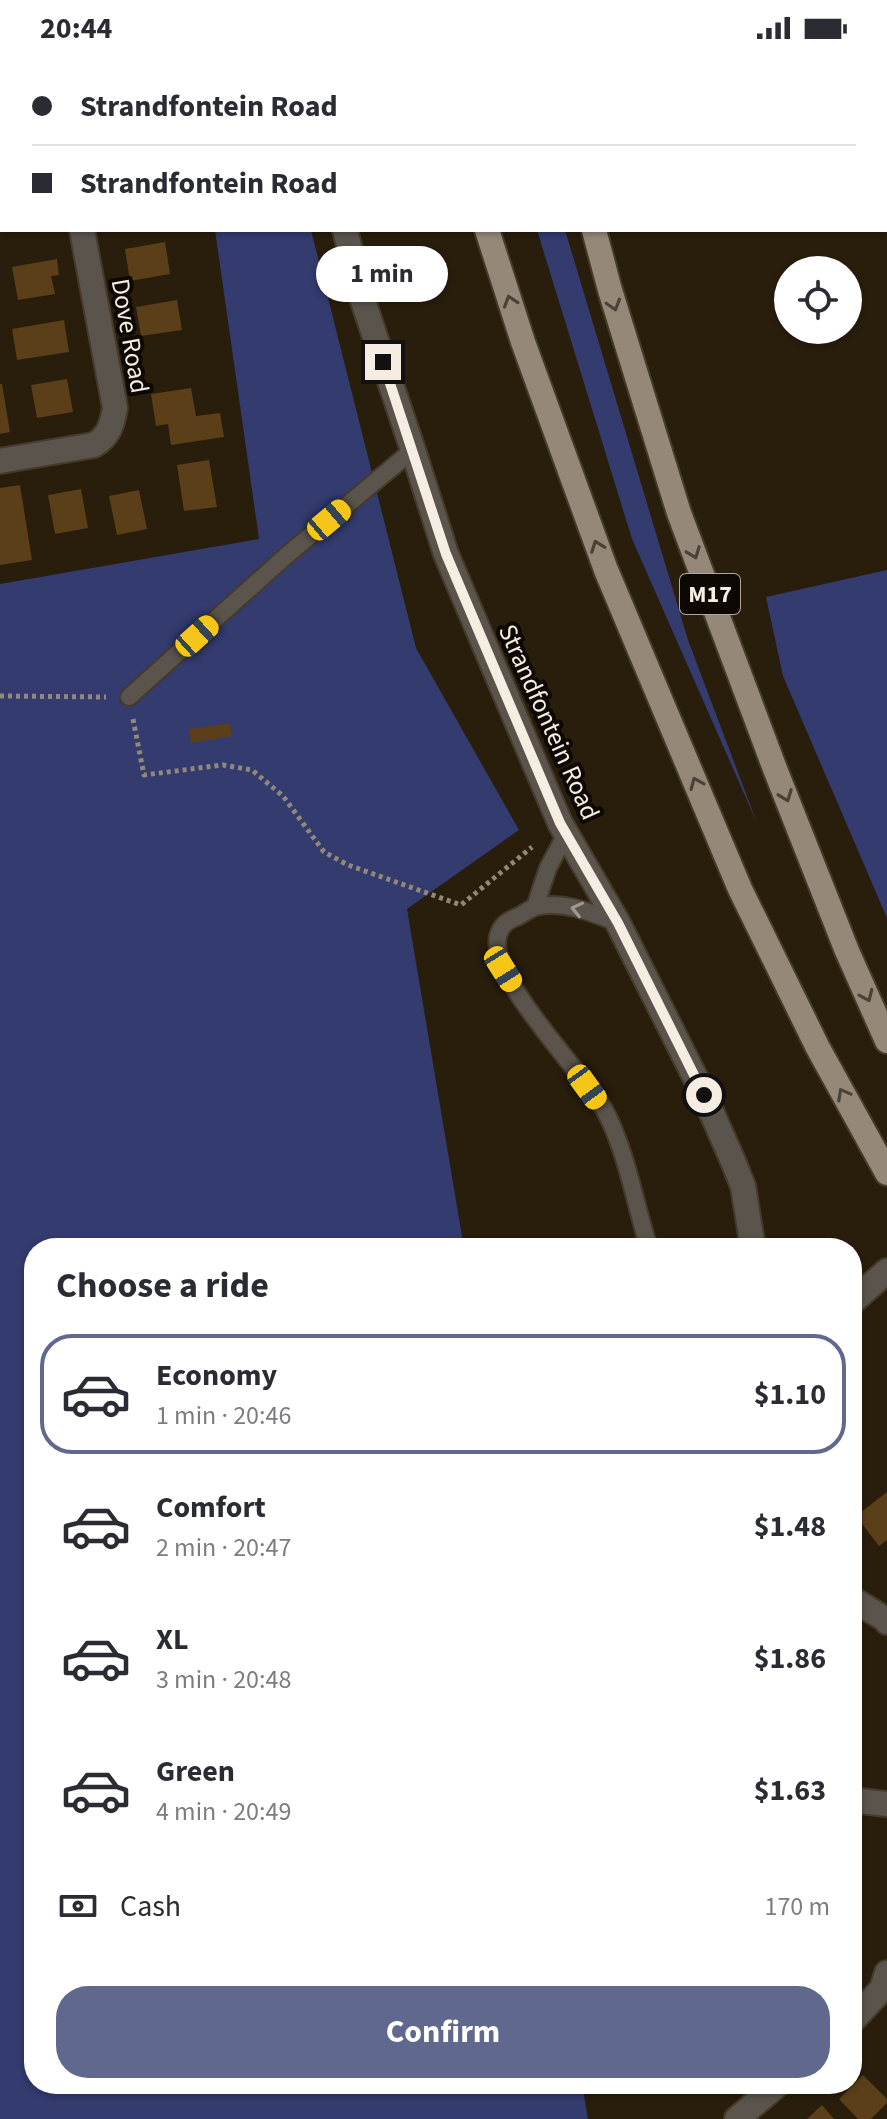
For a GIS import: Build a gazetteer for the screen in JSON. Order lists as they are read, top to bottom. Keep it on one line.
{"streets":{"main road":["M17"],"street":["Dove Road","Strandfontein Road"]},"page":{"status":"20:44","banner":["Strandfontein Road","Strandfontein Road"],"bubble":"1 min","heading":"Choose a ride","list":[{"name":"Economy","note":"1 min · 20:46","value":"$1.10"},{"name":"Comfort","note":"2 min · 20:47","value":"$1.48"},{"name":"XL","note":"3 min · 20:48","value":"$1.86"},{"name":"Green","note":"4 min · 20:49","value":"$1.63"}],"pay":["Cash","170 m"],"buttons":"Confirm"}}
